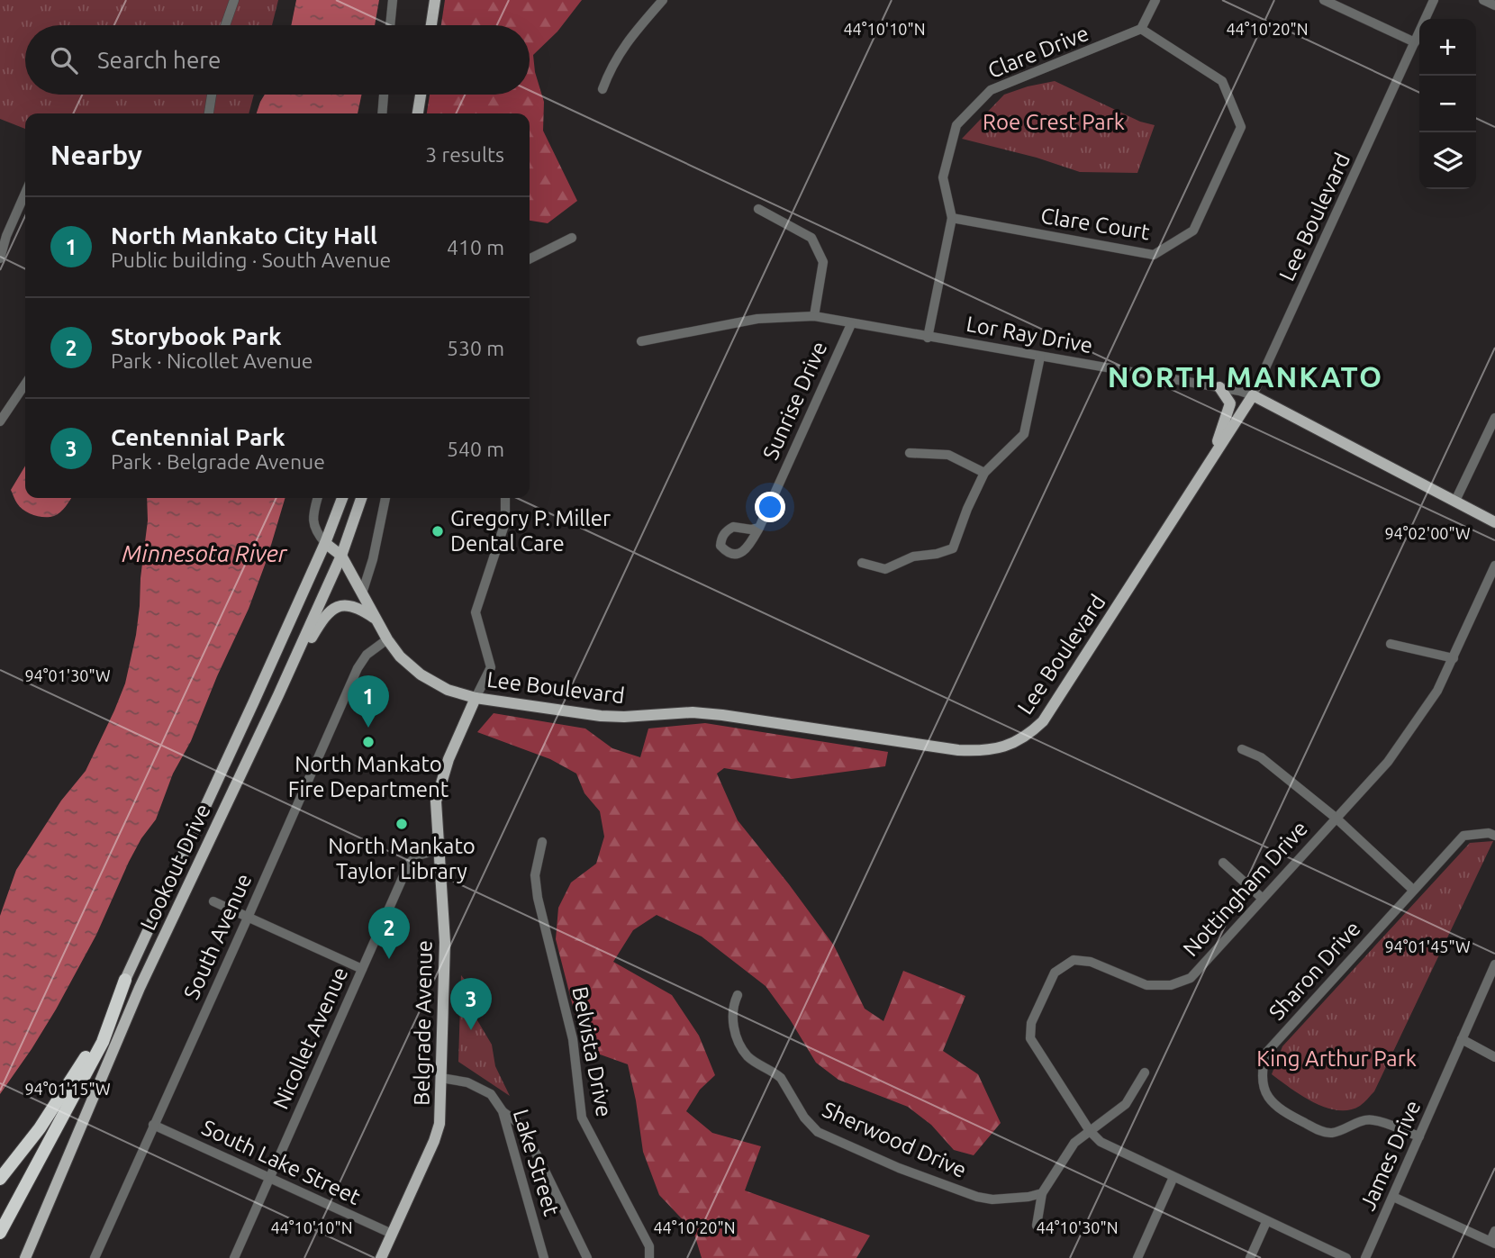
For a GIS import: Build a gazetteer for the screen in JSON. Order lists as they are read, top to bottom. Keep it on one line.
{"streets":{"main road":["Lee Boulevard","Lor Ray Drive","Lookout Drive","Belgrade Avenue"],"street":["Clare Drive","Clare Court","Sunrise Drive","Nottingham Drive","South Avenue","Sharon Drive","Nicollet Avenue","Belvista Drive","Sherwood Drive","James Drive","South Lake Street","Lake Street"]},"crossings":[["Clare Drive","Clare Court"],["Clare Drive","Lor Ray Drive"],["Lee Boulevard","Lor Ray Drive"],["Lee Boulevard","Lookout Drive"],["Lee Boulevard","South Avenue"],["Lee Boulevard","Belgrade Avenue"],["Lor Ray Drive","Sunrise Drive"],["South Avenue","South Lake Street"],["Sharon Drive","James Drive"],["Belgrade Avenue","Nicollet Avenue"],["Belgrade Avenue","South Lake Street"],["Belgrade Avenue","Lake Street"],["Nicollet Avenue","South Lake Street"]],"districts":["NORTH MANKATO"],"water":["Minnesota River"],"parks":["Roe Crest Park","King Arthur Park"],"places":["Gregory P. Miller Dental Care","North Mankato Fire Department","North Mankato Taylor Library"],"page":{"map_buttons":["+","−"],"search":"Search here","heading":["Nearby","3 results"],"list":[{"mark":"1","name":"North Mankato City Hall","note":"Public building · South Avenue","value":"410 m"},{"mark":"2","name":"Storybook Park","note":"Park · Nicollet Avenue","value":"530 m"},{"mark":"3","name":"Centennial Park","note":"Park · Belgrade Avenue","value":"540 m"}],"pins":["1","2","3"]},"coordinates":["44°10'10\"N","44°10'20\"N","94°02'00\"W","94°01'30\"W","94°01'45\"W","94°01'15\"W","44°10'30\"N"]}
